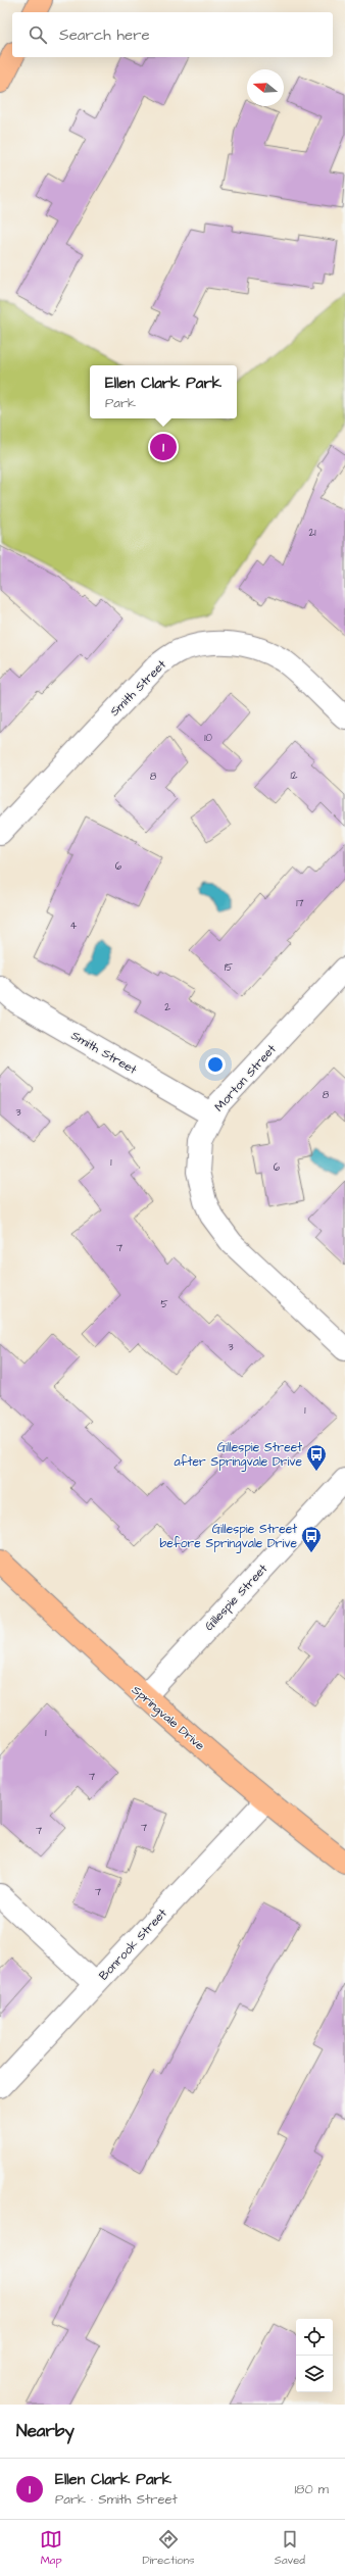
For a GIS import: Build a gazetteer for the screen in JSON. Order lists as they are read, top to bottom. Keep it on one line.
{"streets":{"main road":["Springvale Drive"],"street":["Smith Street","Morton Street","Gillespie Street","Bonrook Street"]},"crossings":[["Smith Street","Morton Street"],["Gillespie Street","Springvale Drive"],["Springvale Drive","Bonrook Street"]],"places":{"bus stop":["Gillespie Street after Springvale Drive","Gillespie Street before Springvale Drive"]},"house_numbers":["21","10","12","8","6","17","4","15","2","8","3","1","6","7","5","3","1","1","7","7","7","7"],"north":"left","page":{"search":"Search here","popup":["Ellen Clark Park","Park"],"pins":"1","heading":"Nearby","list":[{"mark":"1","name":"Ellen Clark Park","note":"Park · Smith Street","value":"180 m"}],"nav":["Map","Directions","Saved"]}}
